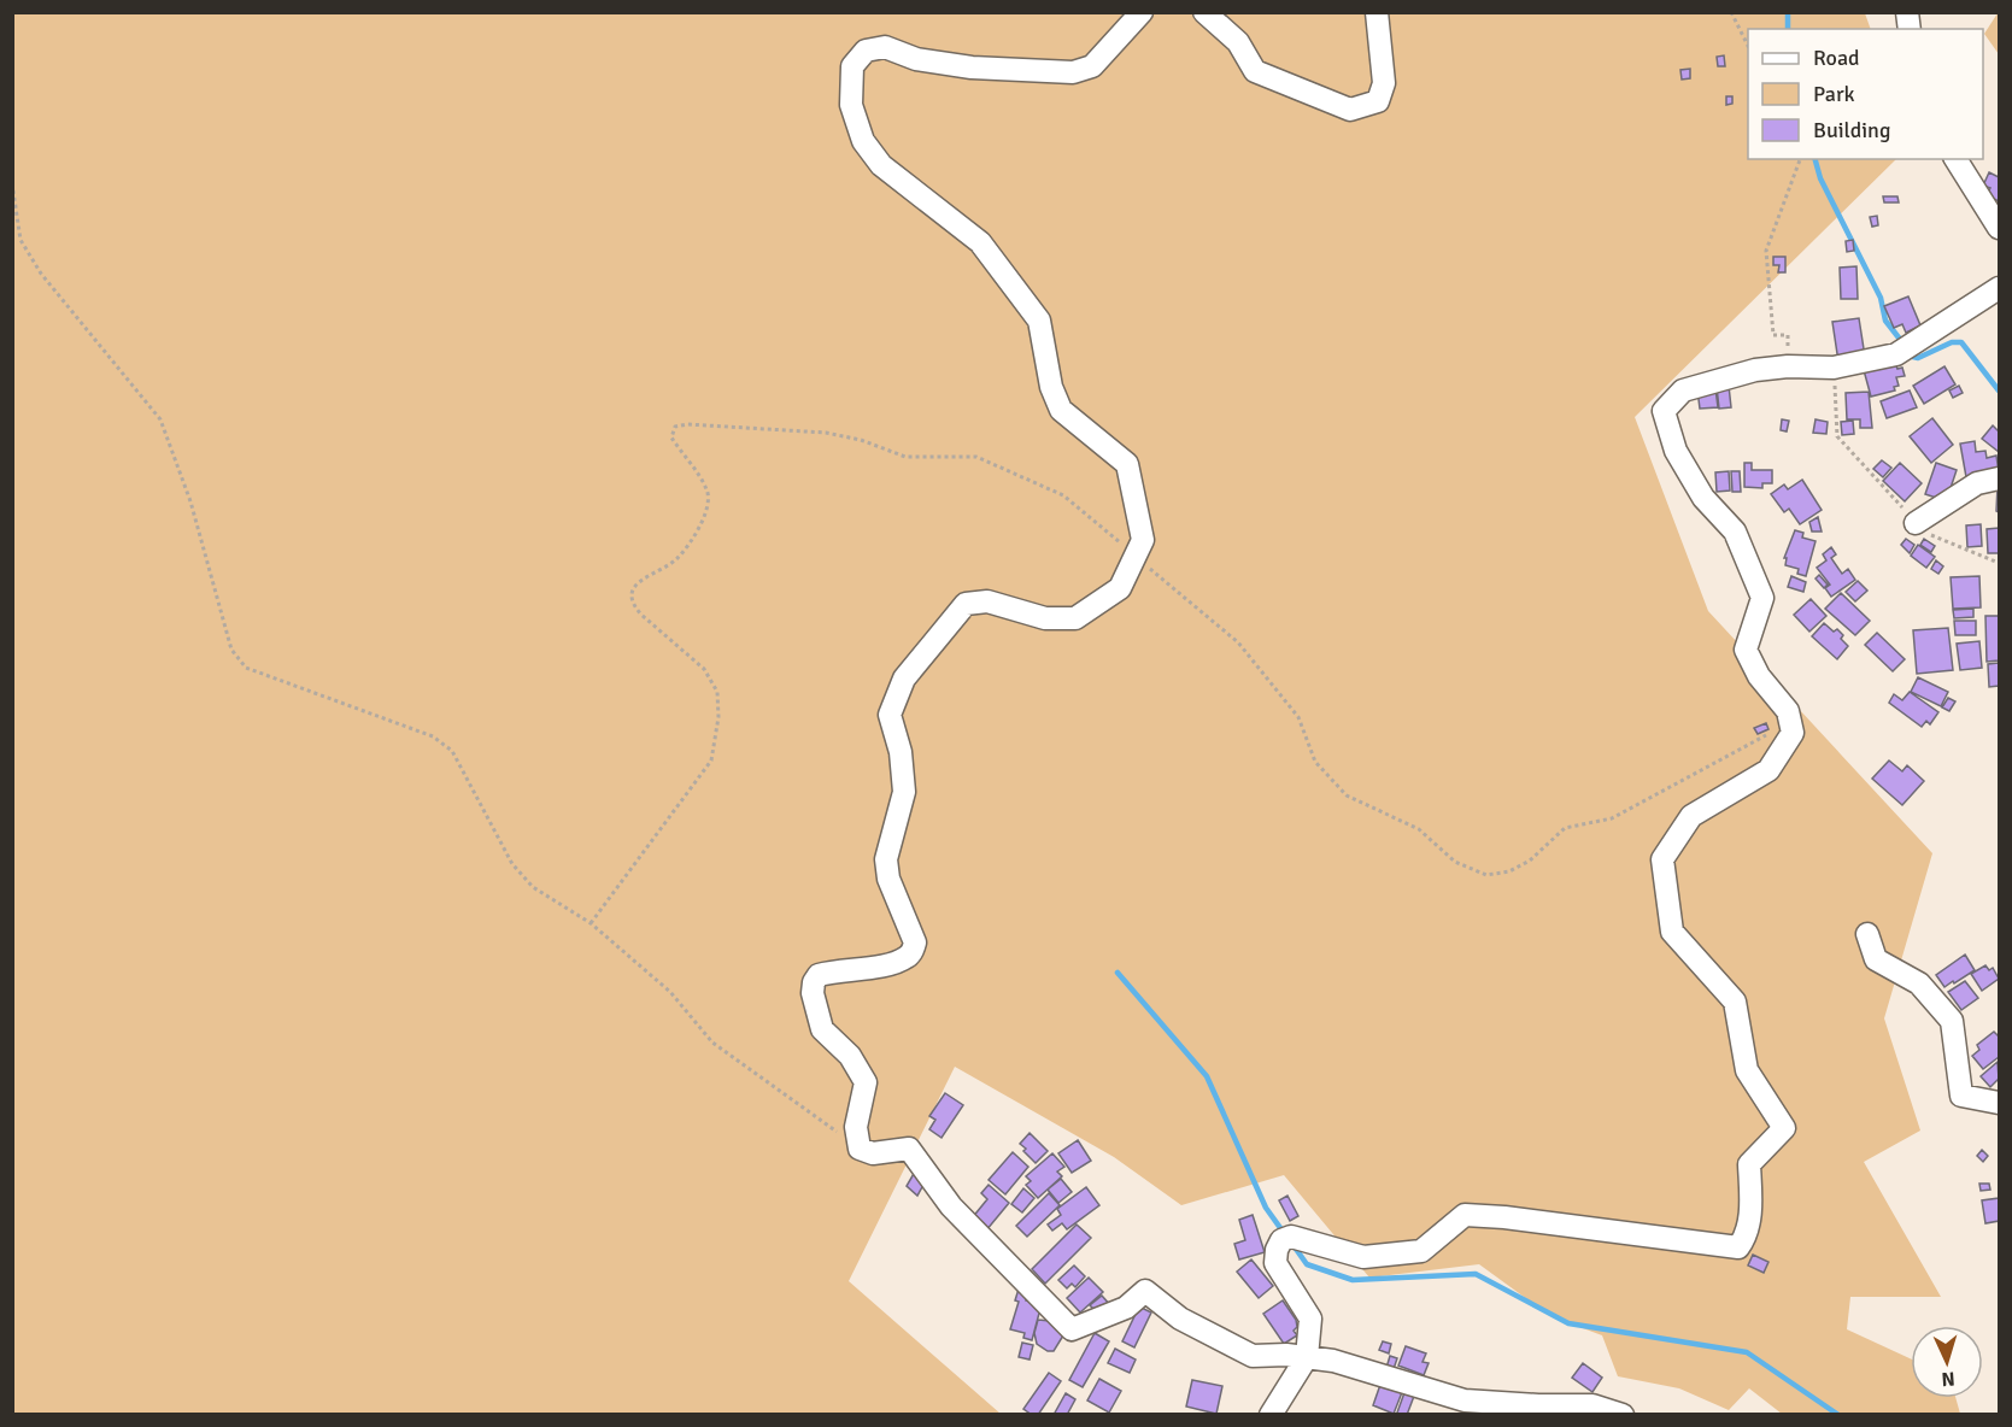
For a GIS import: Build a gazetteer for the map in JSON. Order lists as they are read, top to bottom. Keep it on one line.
{"legend":["Road","Park","Building"],"north":"bottom"}
